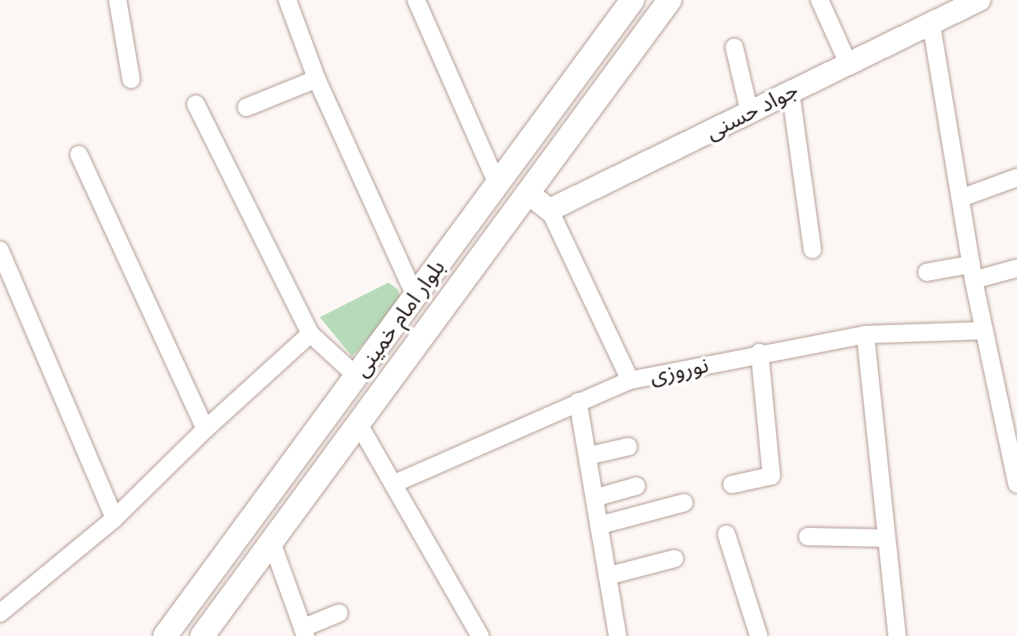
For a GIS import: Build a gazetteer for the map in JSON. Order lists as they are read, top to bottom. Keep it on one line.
{"streets":{"main road":["بلوار امام خمینی"],"street":["جواد حسنی","نوروزی"]}}
